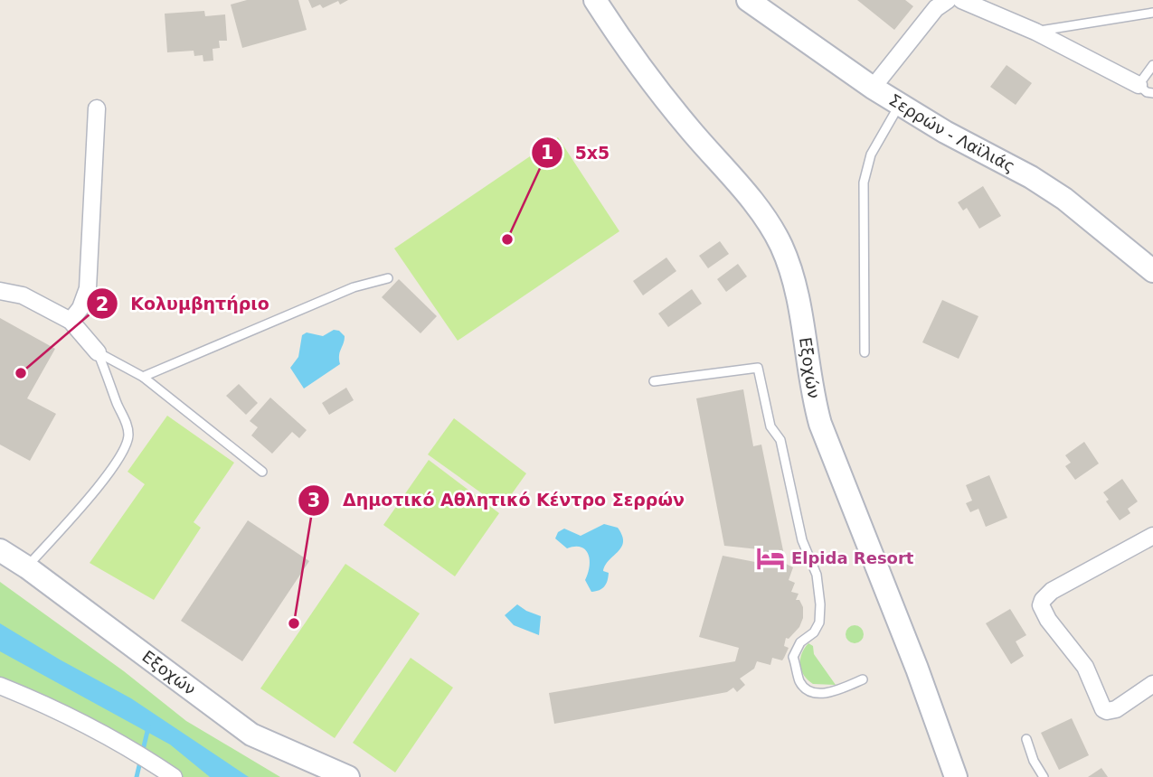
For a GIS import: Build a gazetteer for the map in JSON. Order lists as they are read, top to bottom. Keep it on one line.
{"streets":{"main road":["Σερρών - Λαϊλιάς","Εξοχών"]},"places":{"other":["5x5","Κολυμβητήριο","Δημοτικό Αθλητικό Κέντρο Σερρών"],"hotel":["Elpida Resort"]}}
